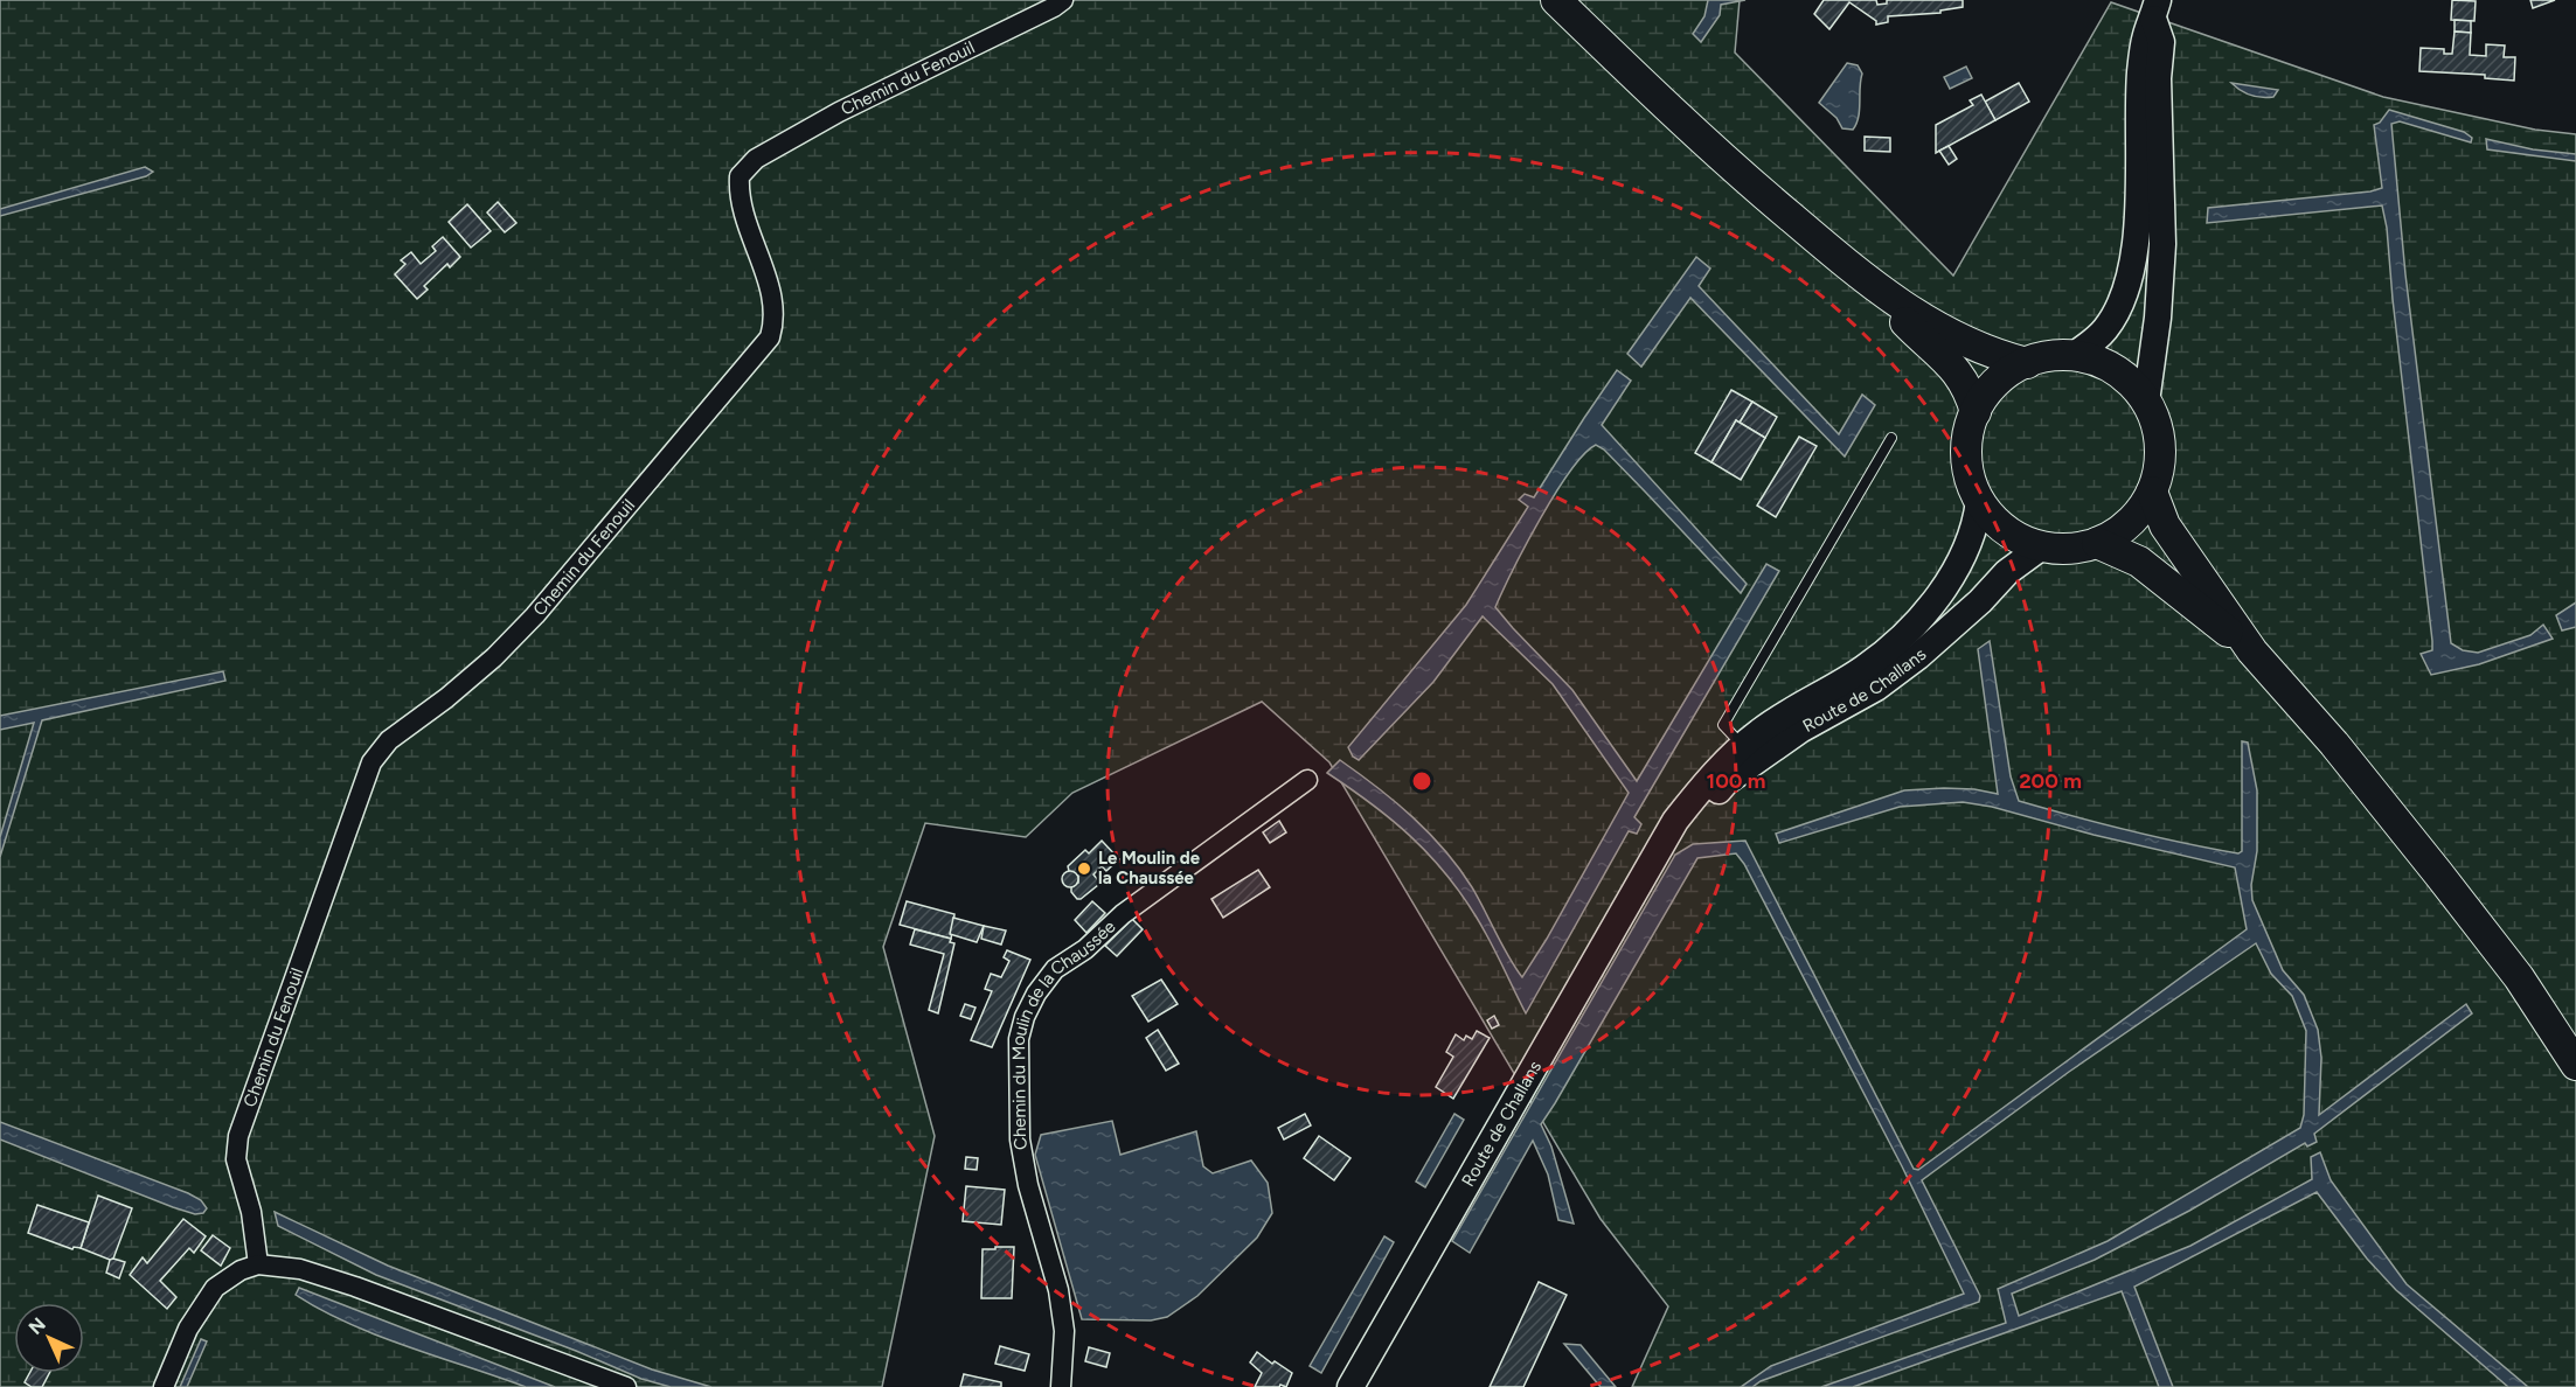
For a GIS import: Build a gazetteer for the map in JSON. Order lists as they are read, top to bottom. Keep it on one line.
{"streets":{"main road":["Route de Challans"],"street":["Chemin du Fenouil","Chemin du Moulin de la Chaussée"]},"places":["Le Moulin de la Chaussée"],"north":"top left","rings":["100 m","200 m"]}
